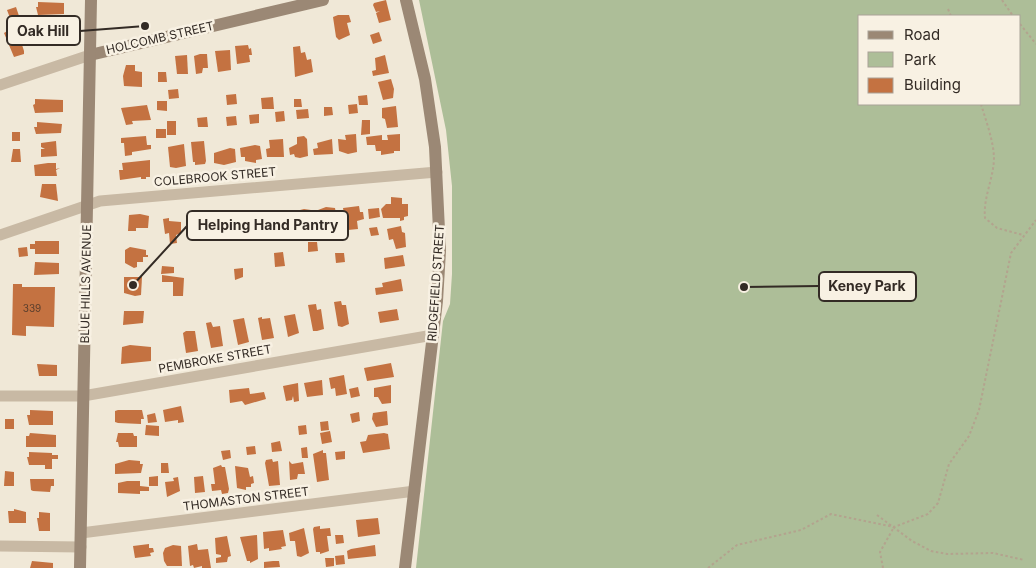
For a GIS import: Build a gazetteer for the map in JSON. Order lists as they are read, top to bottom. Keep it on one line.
{"streets":{"street":["HOLCOMB STREET","COLEBROOK STREET","RIDGEFIELD STREET","BLUE HILLS AVENUE","PEMBROKE STREET","THOMASTON STREET"]},"crossings":[["HOLCOMB STREET","BLUE HILLS AVENUE"],["COLEBROOK STREET","RIDGEFIELD STREET"],["COLEBROOK STREET","BLUE HILLS AVENUE"],["RIDGEFIELD STREET","PEMBROKE STREET"],["RIDGEFIELD STREET","THOMASTON STREET"],["BLUE HILLS AVENUE","PEMBROKE STREET"],["BLUE HILLS AVENUE","THOMASTON STREET"]],"places":["Oak Hill","Helping Hand Pantry","Keney Park"],"house_numbers":["339"],"legend":["Road","Park","Building"]}
